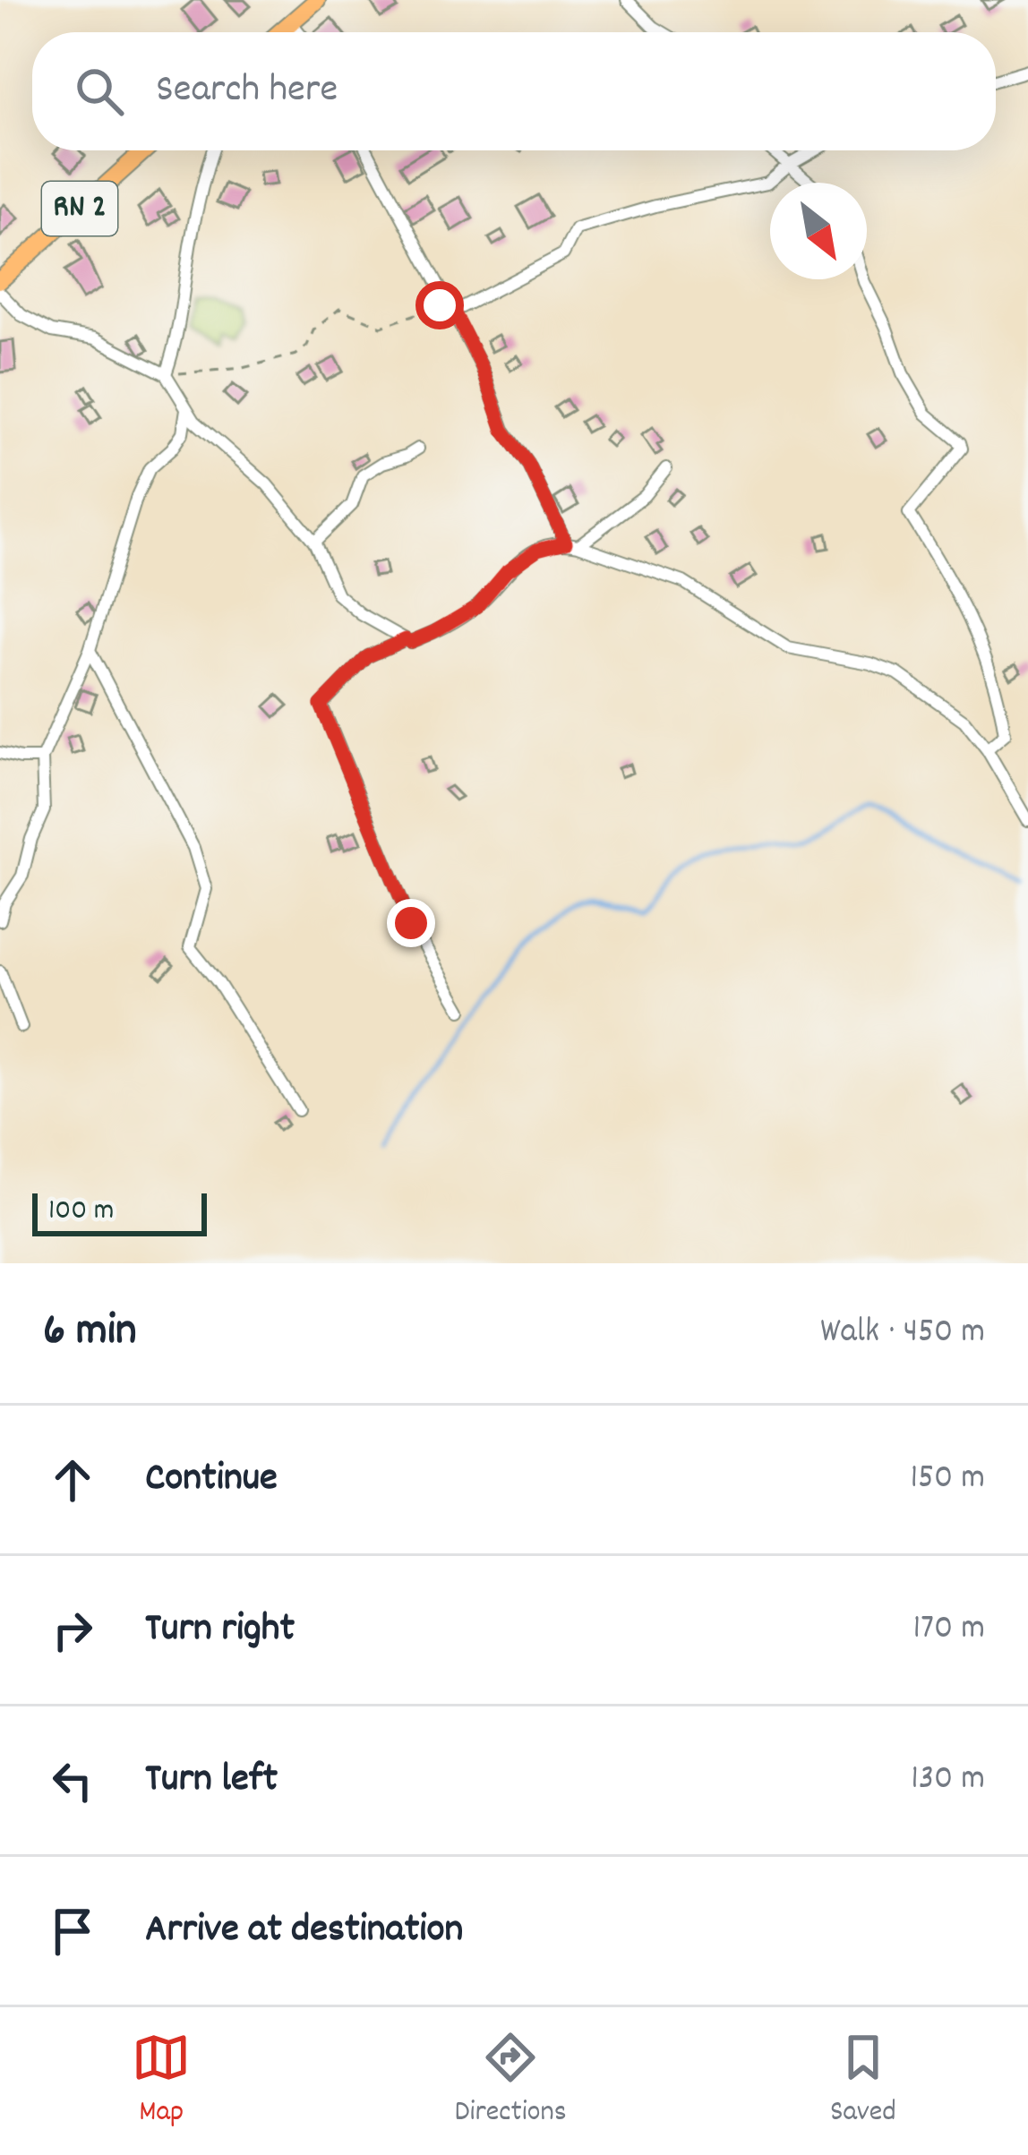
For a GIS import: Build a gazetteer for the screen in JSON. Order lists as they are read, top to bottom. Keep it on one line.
{"streets":{"main road":["RN 2"]},"scale_bar":"100 m","north":"bottom right","page":{"search":"Search here","scale":"100 m","heading":["6 min","Walk · 450 m"],"list":[["Continue","150 m"],["Turn right","170 m"],["Turn left","130 m"],"Arrive at destination"],"nav":["Map","Directions","Saved"]}}
